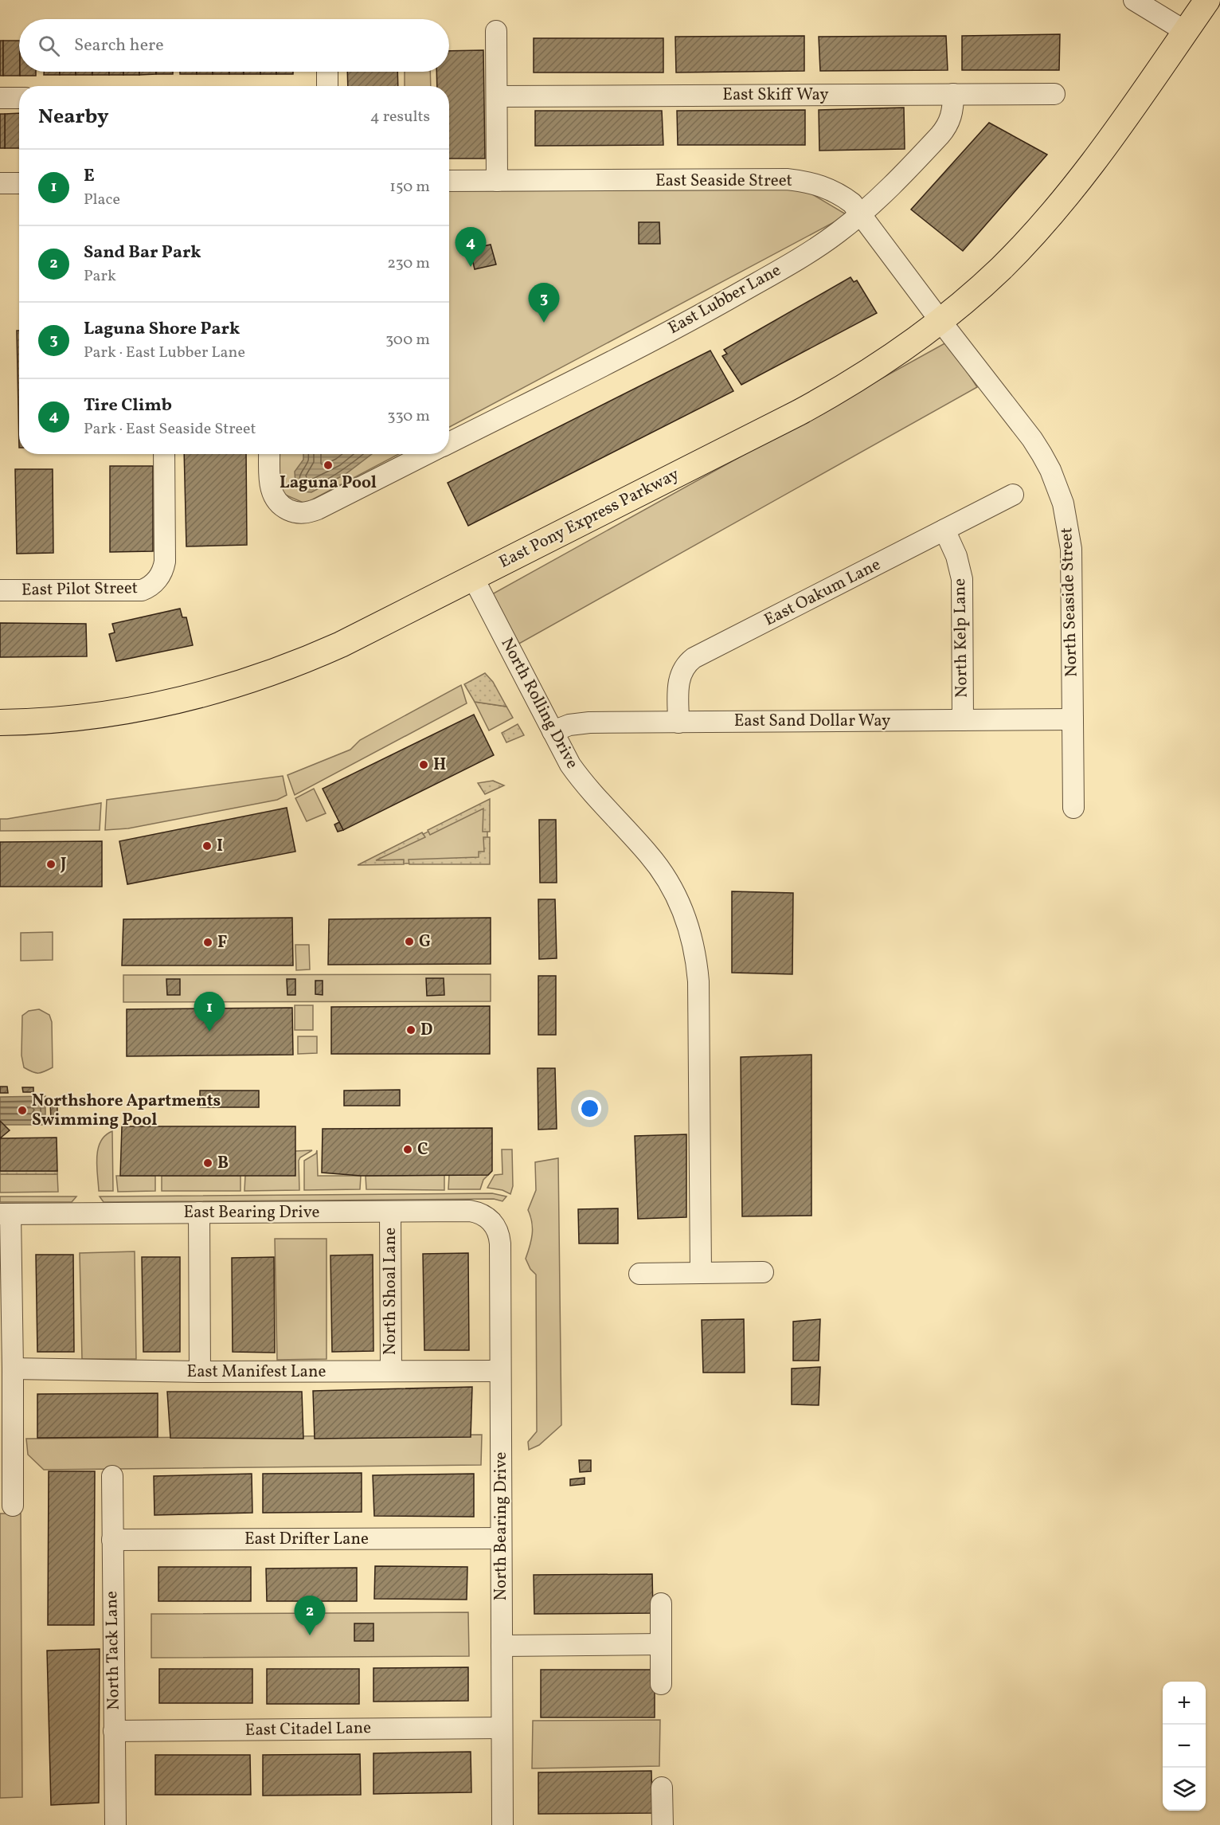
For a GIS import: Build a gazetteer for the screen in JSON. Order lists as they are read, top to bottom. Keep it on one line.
{"streets":{"main road":["East Pony Express Parkway"],"street":["East Skiff Way","East Seaside Street","East Lubber Lane","East Pilot Street","East Oakum Lane","North Seaside Street","North Kelp Lane","North Rolling Drive","East Sand Dollar Way","East Bearing Drive","North Shoal Lane","East Manifest Lane","North Bearing Drive","East Drifter Lane","North Tack Lane","East Citadel Lane"]},"crossings":[["East Skiff Way","East Lubber Lane"],["East Seaside Street","East Lubber Lane"],["East Seaside Street","East Pony Express Parkway"],["East Seaside Street","North Seaside Street"],["East Pony Express Parkway","North Seaside Street"],["East Pony Express Parkway","North Rolling Drive"],["East Oakum Lane","North Kelp Lane"],["East Oakum Lane","East Sand Dollar Way"],["North Seaside Street","East Sand Dollar Way"],["North Kelp Lane","East Sand Dollar Way"],["North Rolling Drive","East Sand Dollar Way"],["East Bearing Drive","North Shoal Lane"],["East Bearing Drive","North Bearing Drive"],["North Shoal Lane","East Manifest Lane"],["East Manifest Lane","North Bearing Drive"],["North Bearing Drive","East Drifter Lane"],["North Bearing Drive","East Citadel Lane"],["East Drifter Lane","North Tack Lane"],["North Tack Lane","East Citadel Lane"]],"places":["Laguna Pool","H","I","J","G","F","D","Northshore Apartments Swimming Pool","C","B"],"page":{"search":"Search here","heading":["Nearby","4 results"],"list":[{"mark":"1","name":"E","note":"Place","value":"150 m"},{"mark":"2","name":"Sand Bar Park","note":"Park","value":"230 m"},{"mark":"3","name":"Laguna Shore Park","note":"Park · East Lubber Lane","value":"300 m"},{"mark":"4","name":"Tire Climb","note":"Park · East Seaside Street","value":"330 m"}],"pins":["4","3","1","2"],"map_buttons":["+","−"]}}
